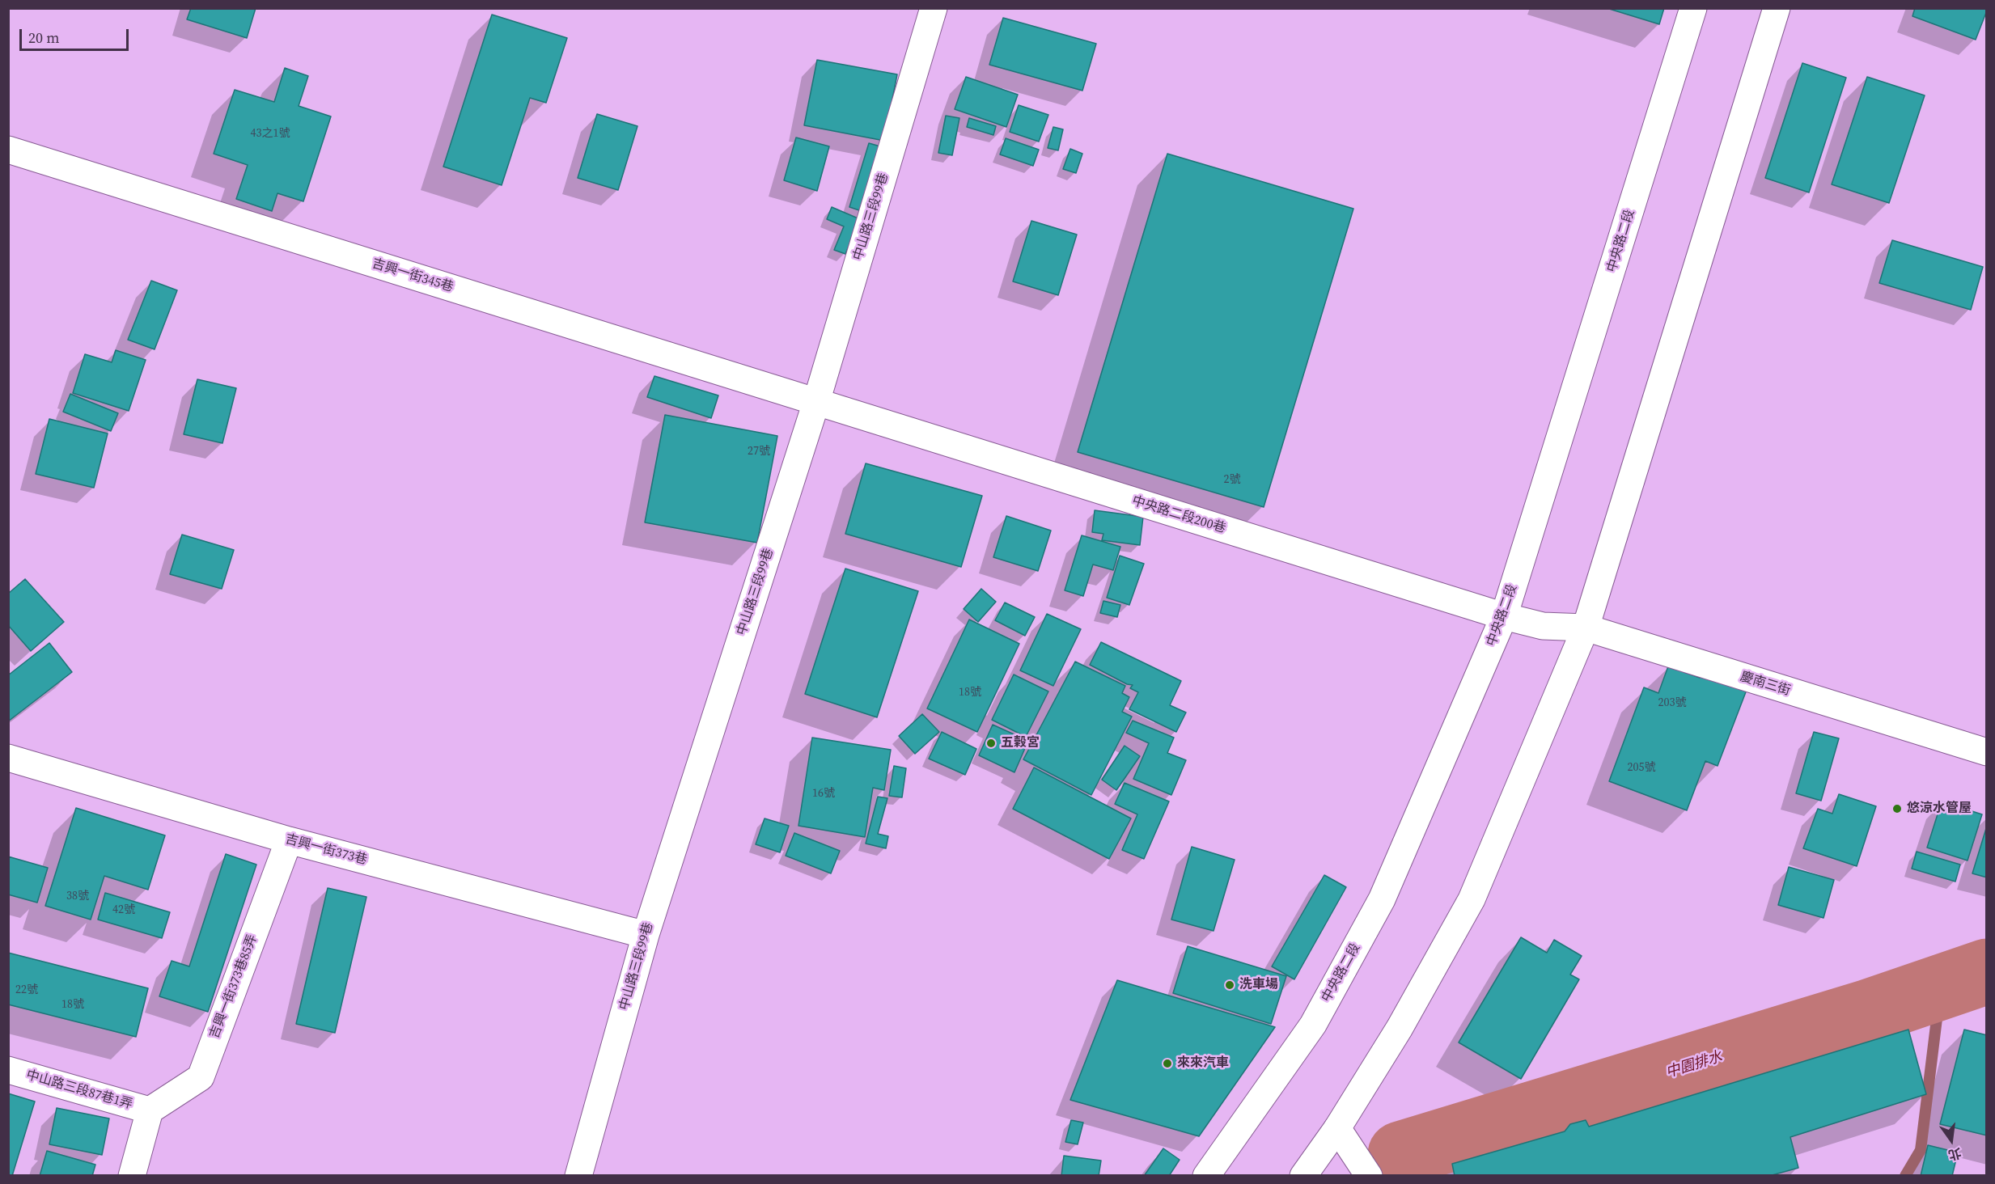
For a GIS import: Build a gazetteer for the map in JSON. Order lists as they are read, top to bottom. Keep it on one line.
{"streets":{"street":["中山路三段99巷","中央路二段","吉興一街345巷","中央路二段200巷","慶南三街","吉興一街373巷","吉興一街373巷85弄","中山路三段87巷1弄"]},"crossings":[["中山路三段99巷","吉興一街345巷"],["中山路三段99巷","中央路二段200巷"],["中山路三段99巷","吉興一街373巷"],["中央路二段","中央路二段200巷"],["吉興一街345巷","中央路二段200巷"],["中央路二段200巷","慶南三街"],["吉興一街373巷","吉興一街373巷85弄"],["吉興一街373巷85弄","中山路三段87巷1弄"]],"water":["中園排水"],"places":["五榖宮","悠涼水管屋","洗車場","來來汽車"],"house_numbers":["43之1號","27號","2號","18號","203號","205號","16號","38號","42號","22號","18號"],"scale_bar":"20 m","north":"bottom"}
